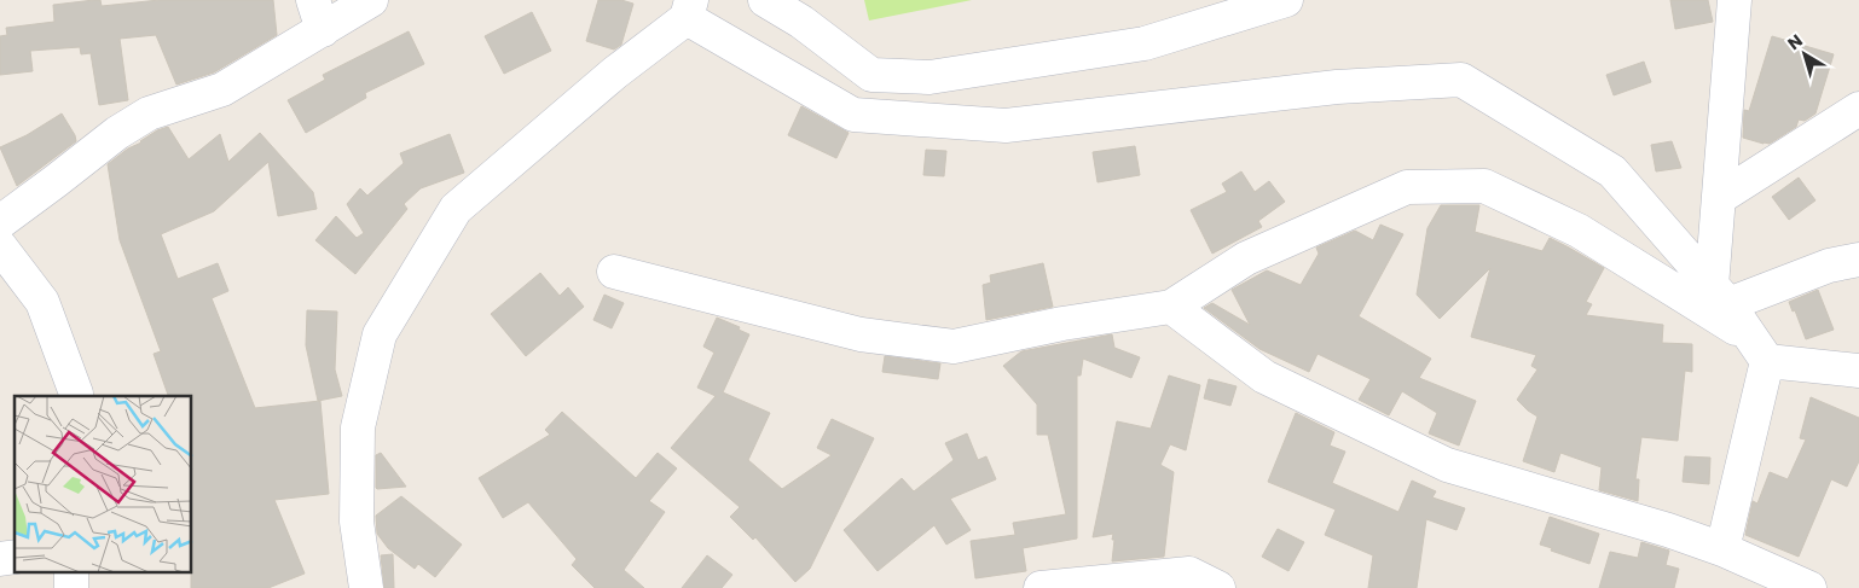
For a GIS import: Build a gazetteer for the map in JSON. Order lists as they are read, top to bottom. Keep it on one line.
{"north":"top left"}
